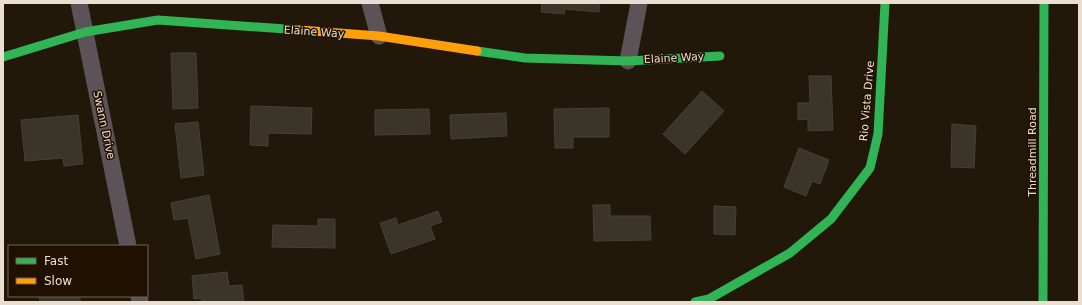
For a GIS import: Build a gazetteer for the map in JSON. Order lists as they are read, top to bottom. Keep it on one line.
{"streets":{"street":["Elaine Way","Rio Vista Drive","Swann Drive","Threadmill Road"]},"crossings":[["Elaine Way","Swann Drive"]],"legend":["Fast","Slow"]}
